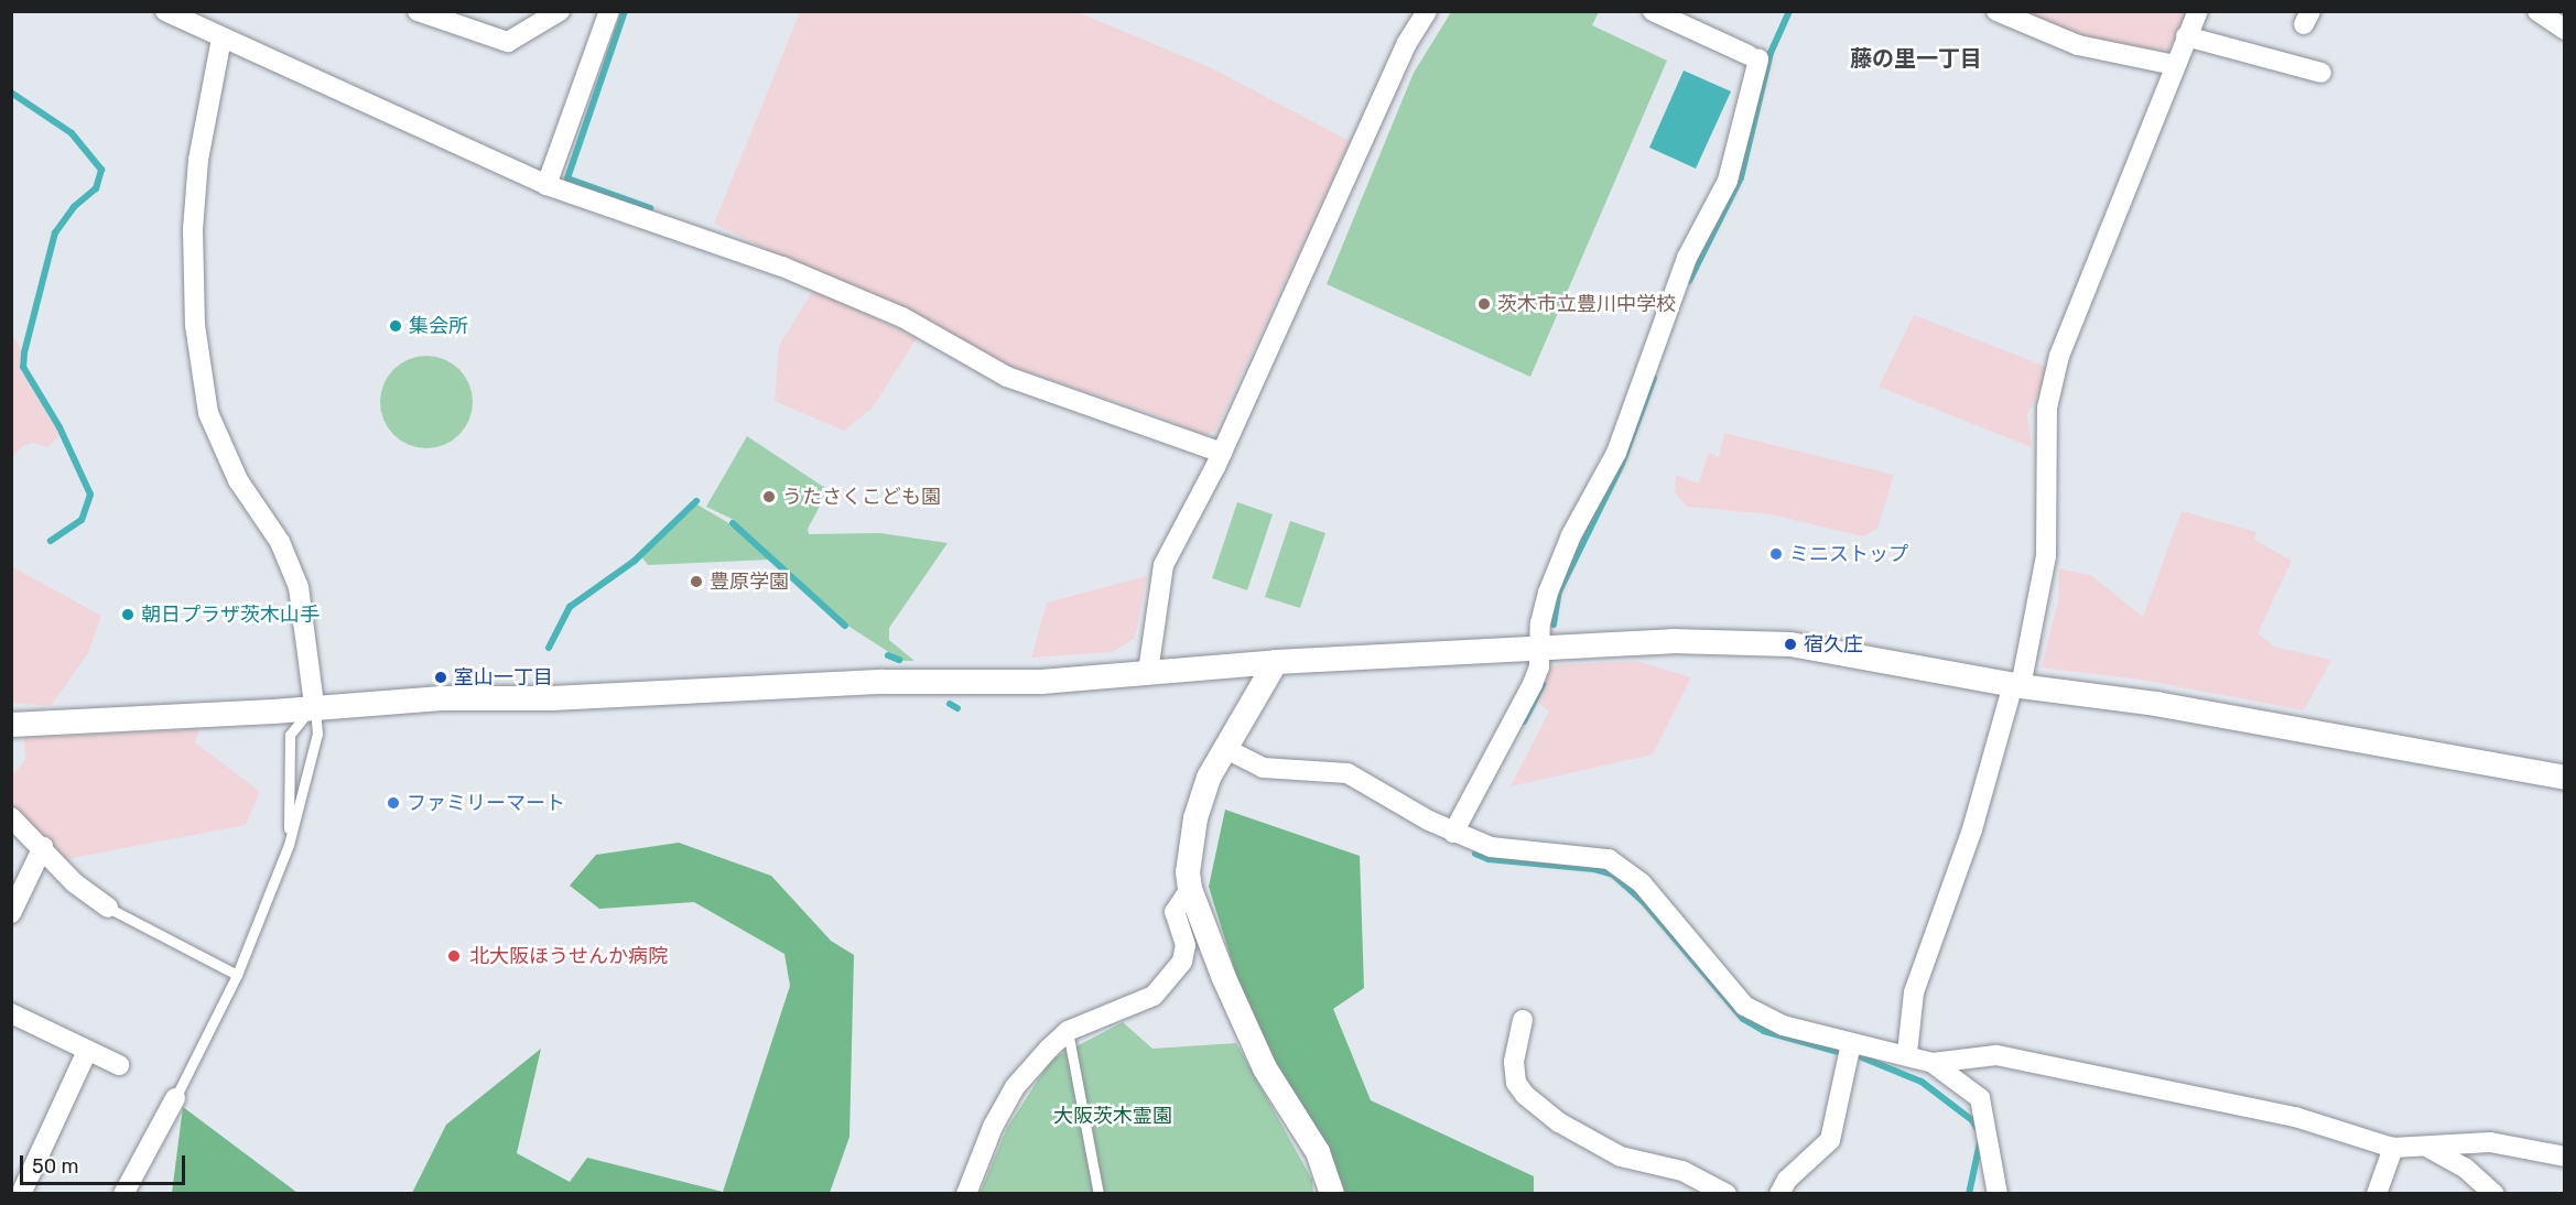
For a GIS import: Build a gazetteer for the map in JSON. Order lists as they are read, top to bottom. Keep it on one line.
{"districts":["藤の里一丁目"],"parks":["大阪茨木霊園"],"places":["茨木市立豊川中学校","集会所","うたさくこども園","ミニストップ","豊原学園","朝日プラザ茨木山手","宿久庄","室山一丁目","ファミリーマート","北大阪ほうせんか病院"],"scale_bar":"50 m"}
